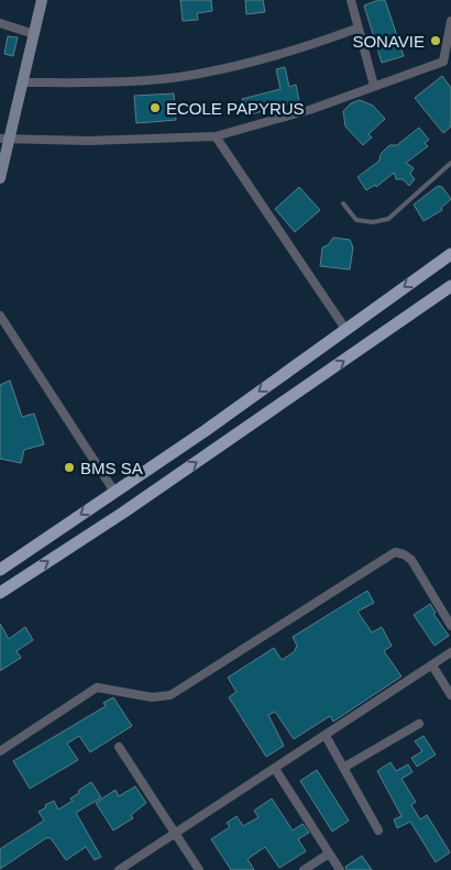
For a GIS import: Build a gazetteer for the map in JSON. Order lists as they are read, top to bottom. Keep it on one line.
{"places":["SONAVIE","ECOLE PAPYRUS","BMS SA"]}
